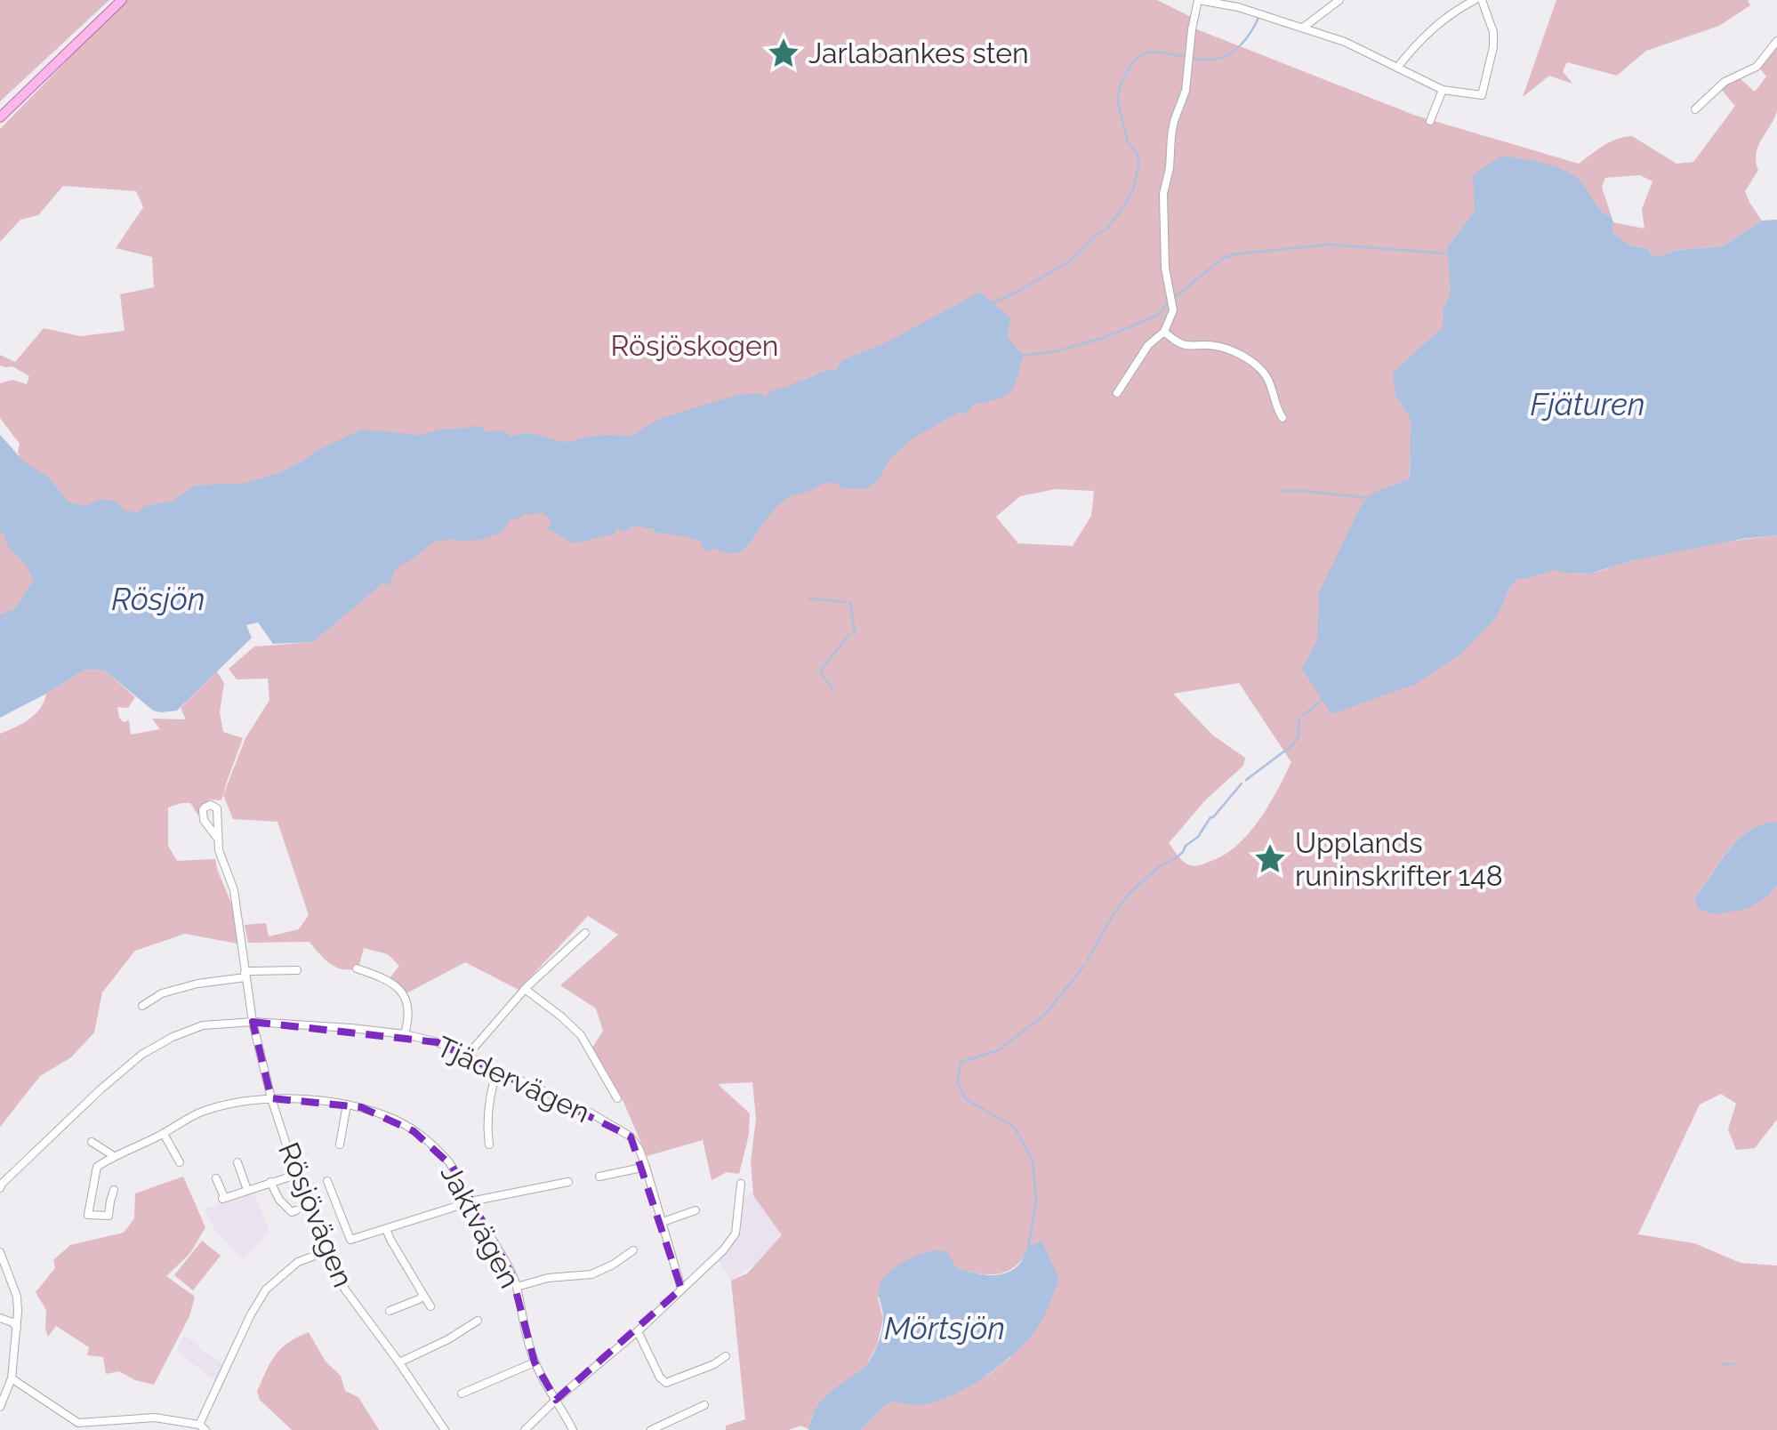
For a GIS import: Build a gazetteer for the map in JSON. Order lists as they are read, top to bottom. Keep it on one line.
{"streets":{"street":["Tjädervägen","Rösjövägen","Jaktvägen"]},"crossings":[["Tjädervägen","Rösjövägen"],["Rösjövägen","Jaktvägen"]],"water":["Fjäturen","Rösjön","Mörtsjön"],"parks":["Rösjöskogen"],"places":{"place":["Jarlabankes sten","Upplands runinskrifter 148"]}}
